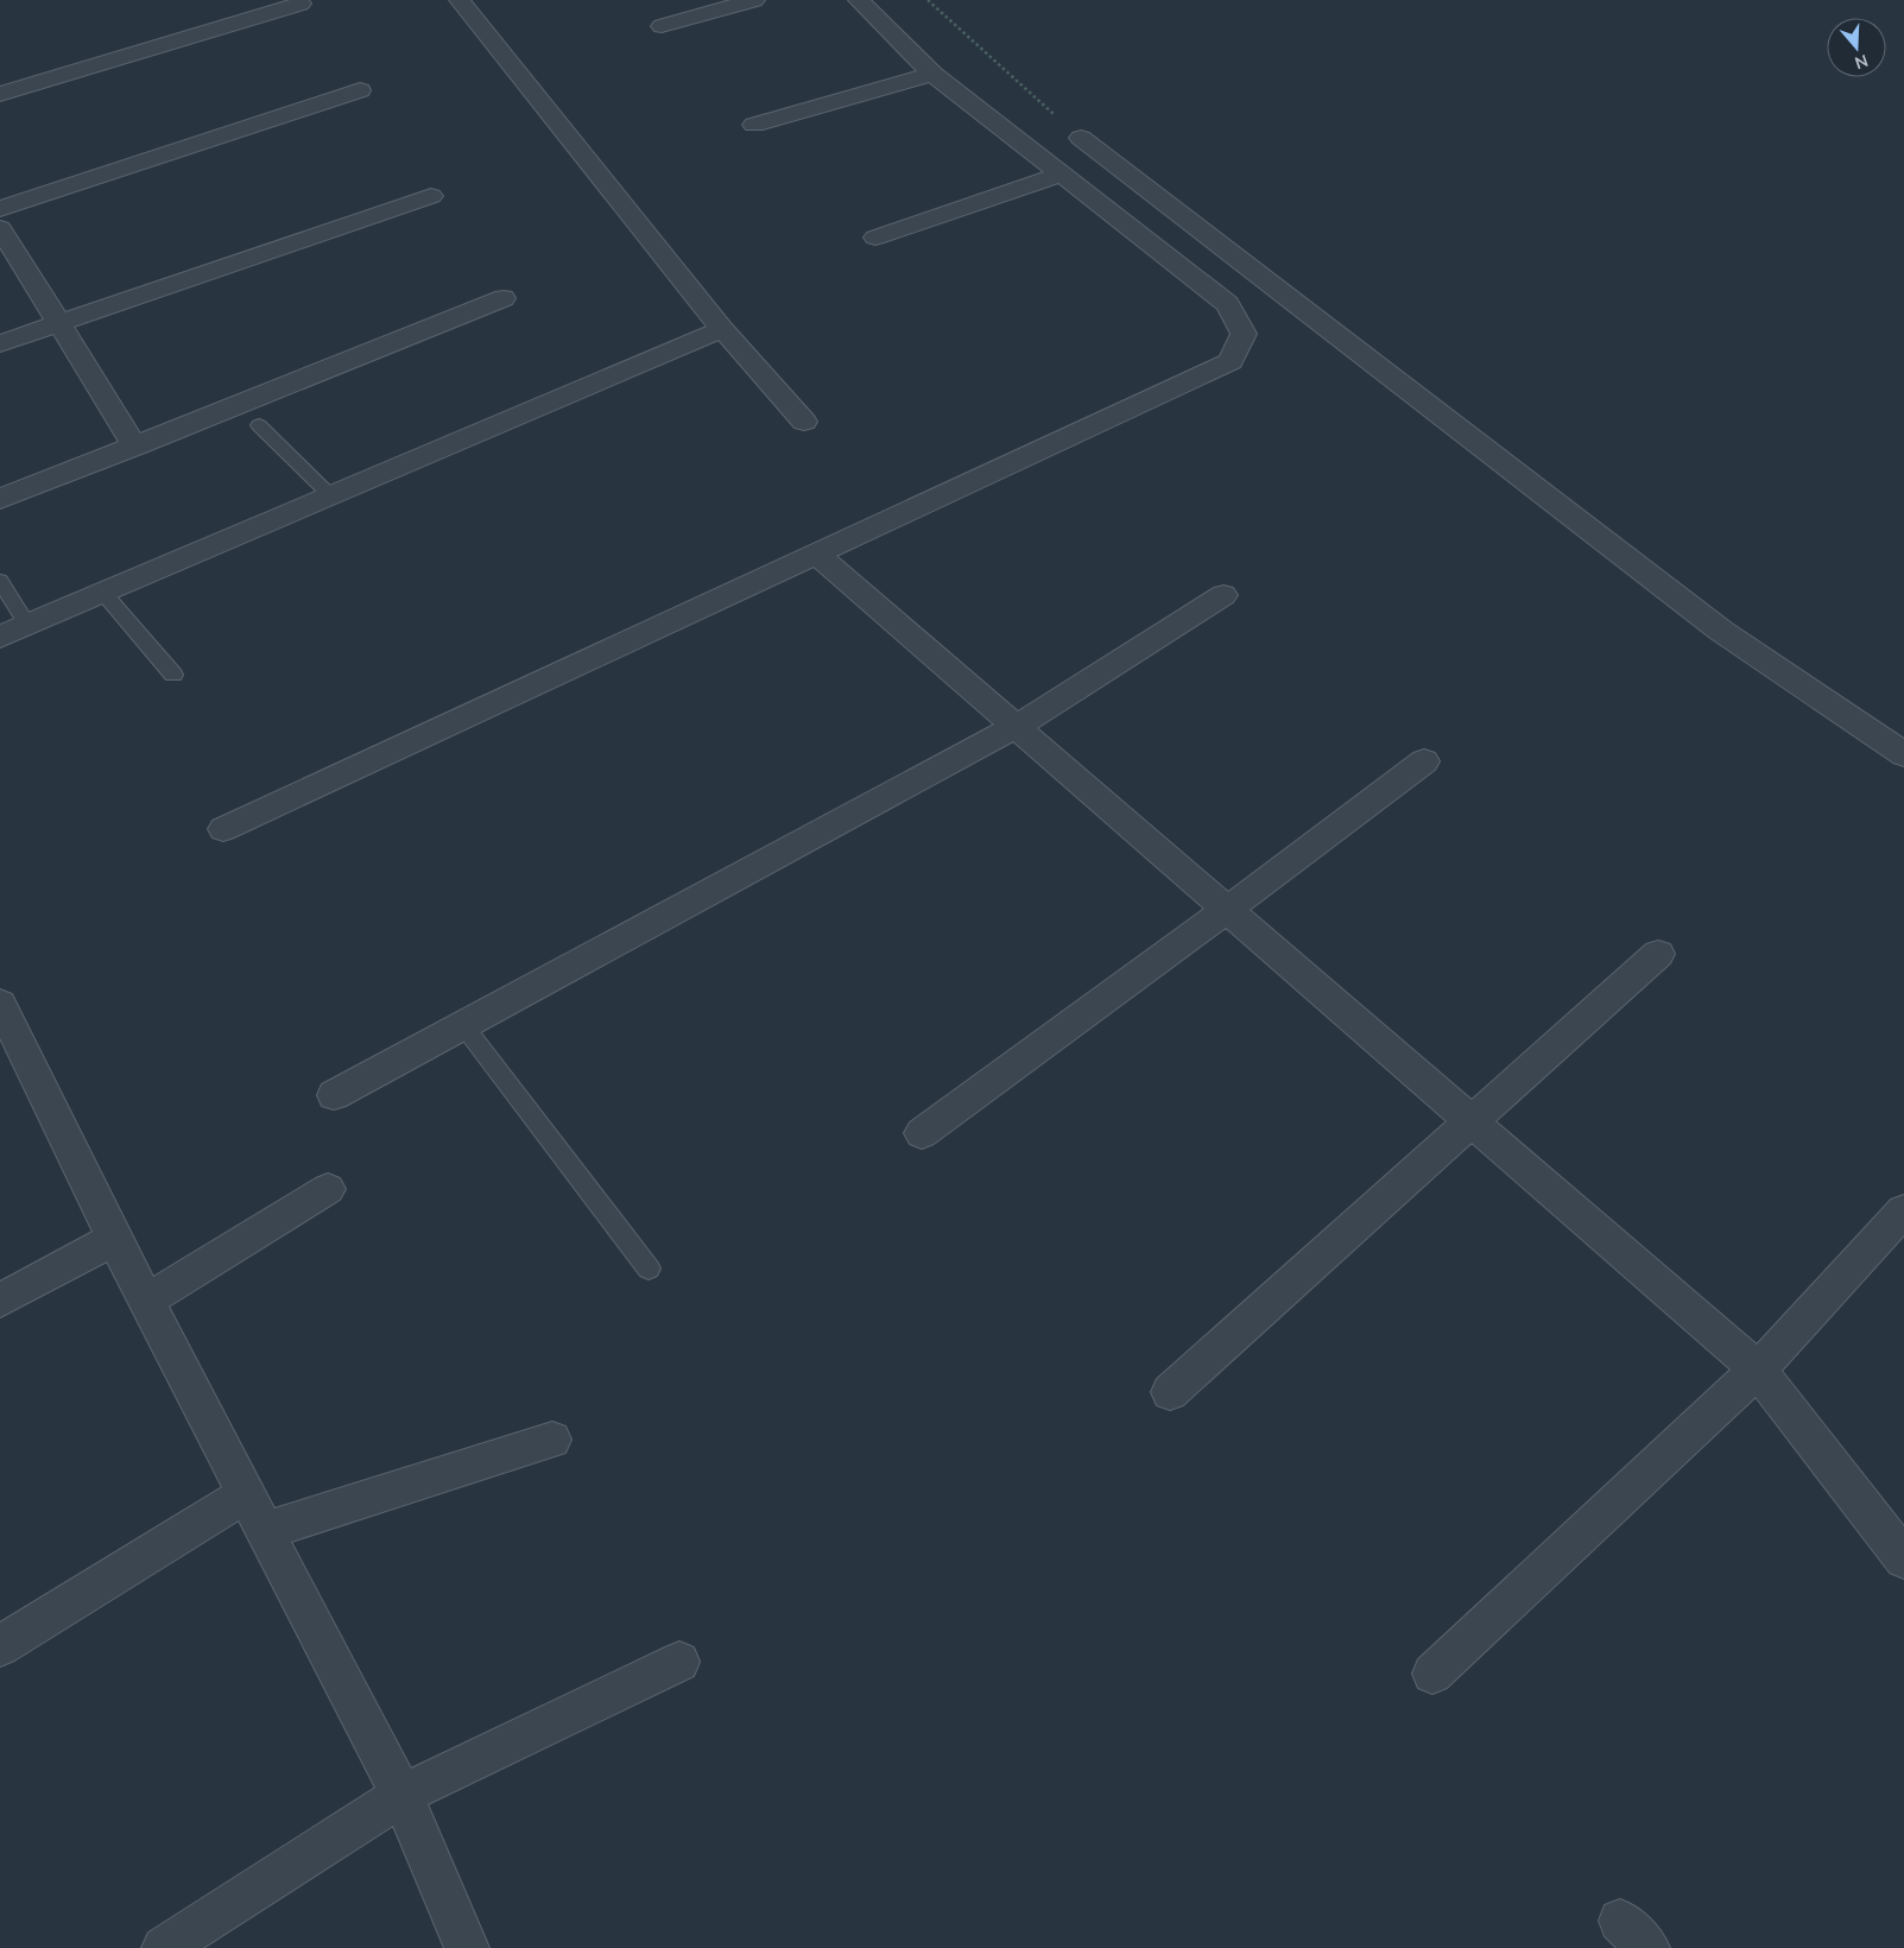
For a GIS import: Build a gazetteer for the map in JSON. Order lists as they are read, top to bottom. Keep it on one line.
{"north":"bottom"}
